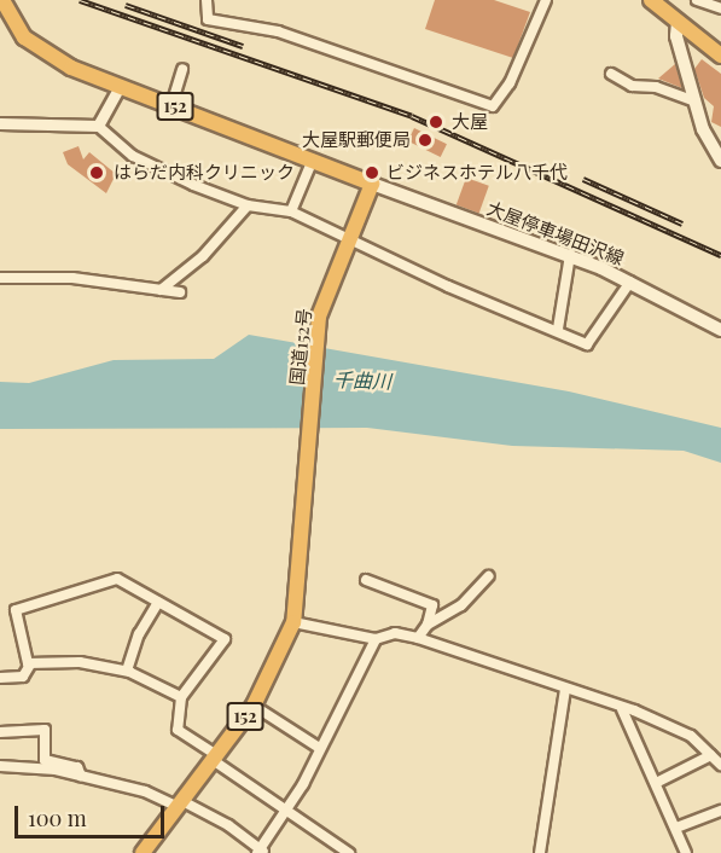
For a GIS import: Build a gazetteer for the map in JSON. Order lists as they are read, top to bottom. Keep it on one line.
{"streets":{"highway":["152","国道152号"],"main road":["大屋停車場田沢線"]},"crossings":[["152","大屋停車場田沢線"],["152","国道152号"],["大屋停車場田沢線","国道152号"]],"water":["千曲川"],"places":["大屋","大屋駅郵便局","はらだ内科クリニック","ビジネスホテル八千代"],"scale_bar":"100 m"}
